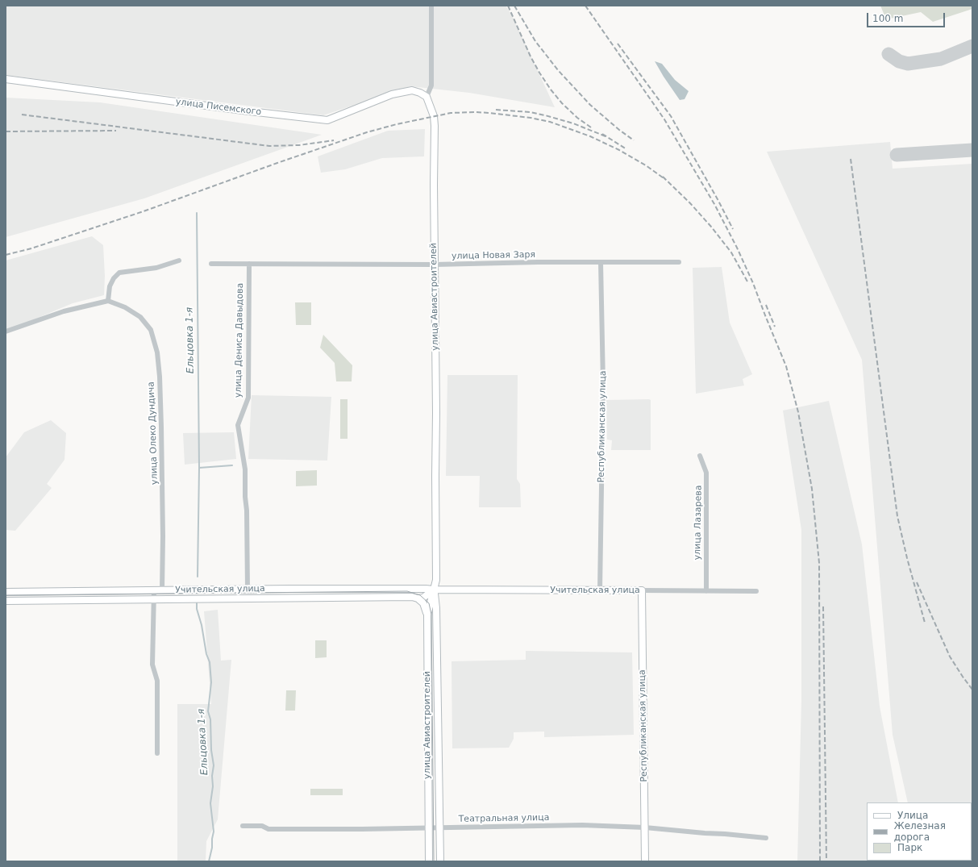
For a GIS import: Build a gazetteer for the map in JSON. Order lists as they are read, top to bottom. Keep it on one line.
{"streets":{"main road":["улица Писемского","улица Авиастроителей","Республиканская улица","Учительская улица"],"street":["улица Новая Заря","улица Дениса Давыдова","улица Олеко Дундича","улица Лазарева","Театральная улица"]},"crossings":[["улица Писемского","улица Авиастроителей"],["улица Новая Заря","улица Авиастроителей"],["улица Новая Заря","улица Дениса Давыдова"],["улица Новая Заря","Республиканская улица"],["улица Авиастроителей","Учительская улица"],["улица Авиастроителей","Театральная улица"],["улица Дениса Давыдова","Учительская улица"],["Республиканская улица","Учительская улица"],["Республиканская улица","Театральная улица"],["улица Олеко Дундича","Учительская улица"],["улица Лазарева","Учительская улица"]],"water":["Ельцовка 1-я"],"legend":["Улица","Железная дорога","Парк"],"scale_bar":"100 m"}
